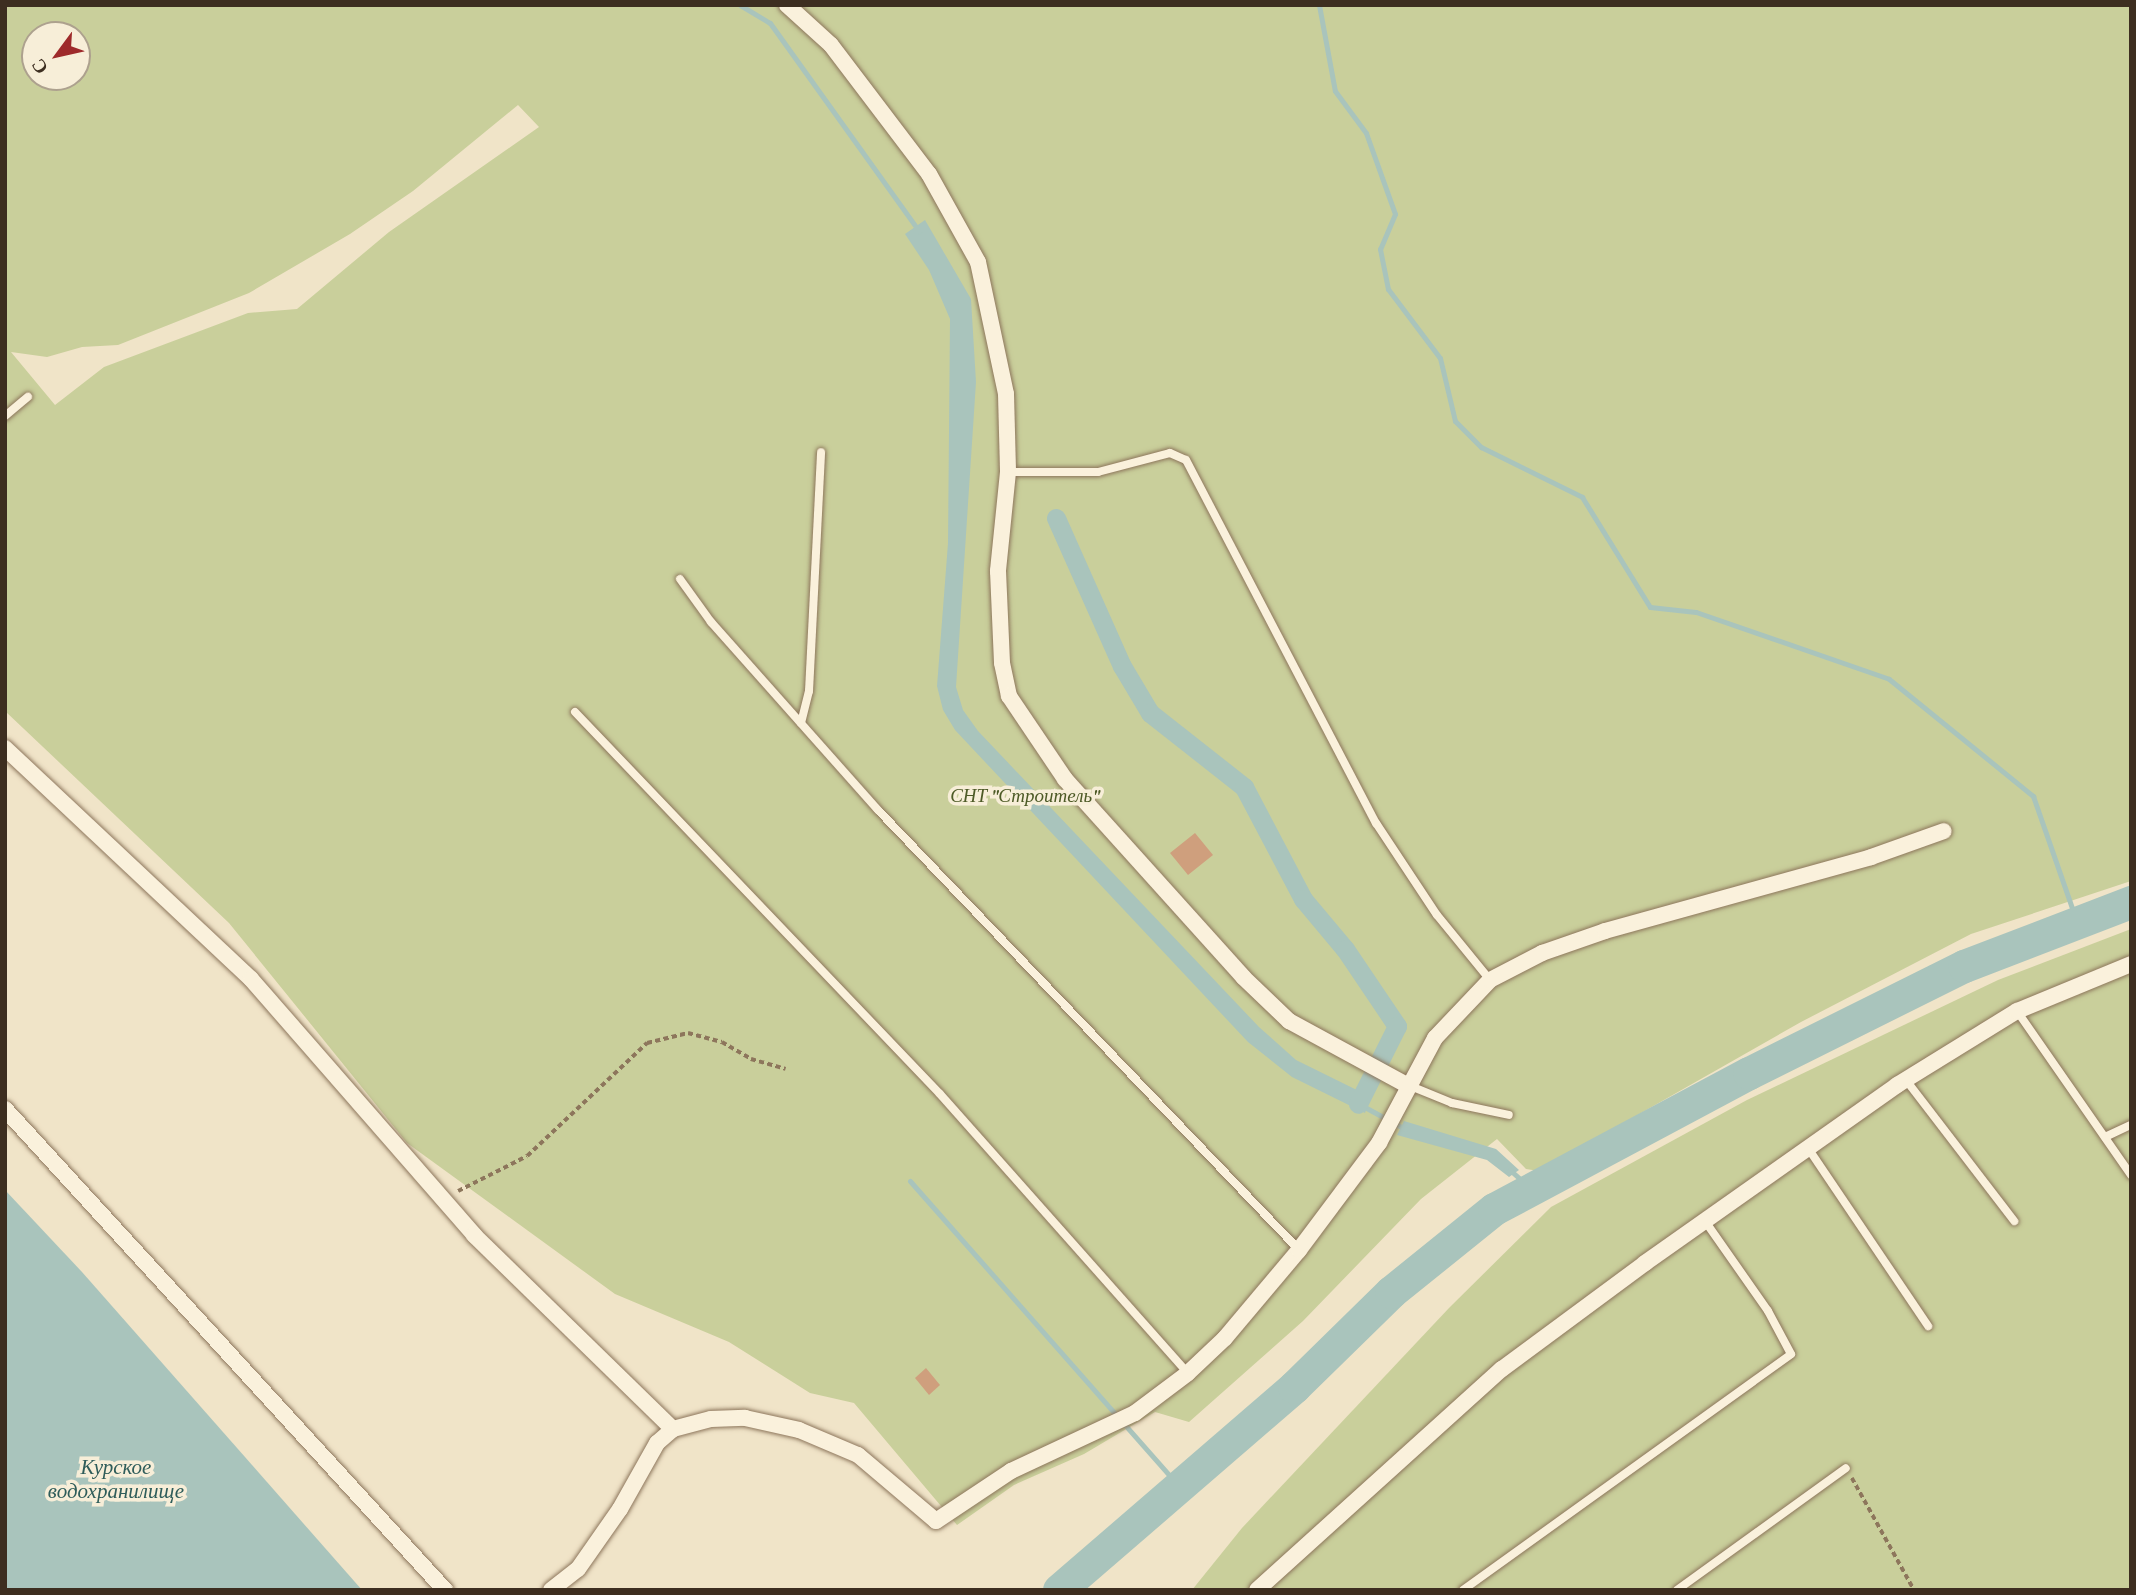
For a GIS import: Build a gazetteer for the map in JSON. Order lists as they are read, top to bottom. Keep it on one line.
{"water":["Курское водохранилище"],"parks":["СНТ \"Строитель\""],"north":"bottom left"}
